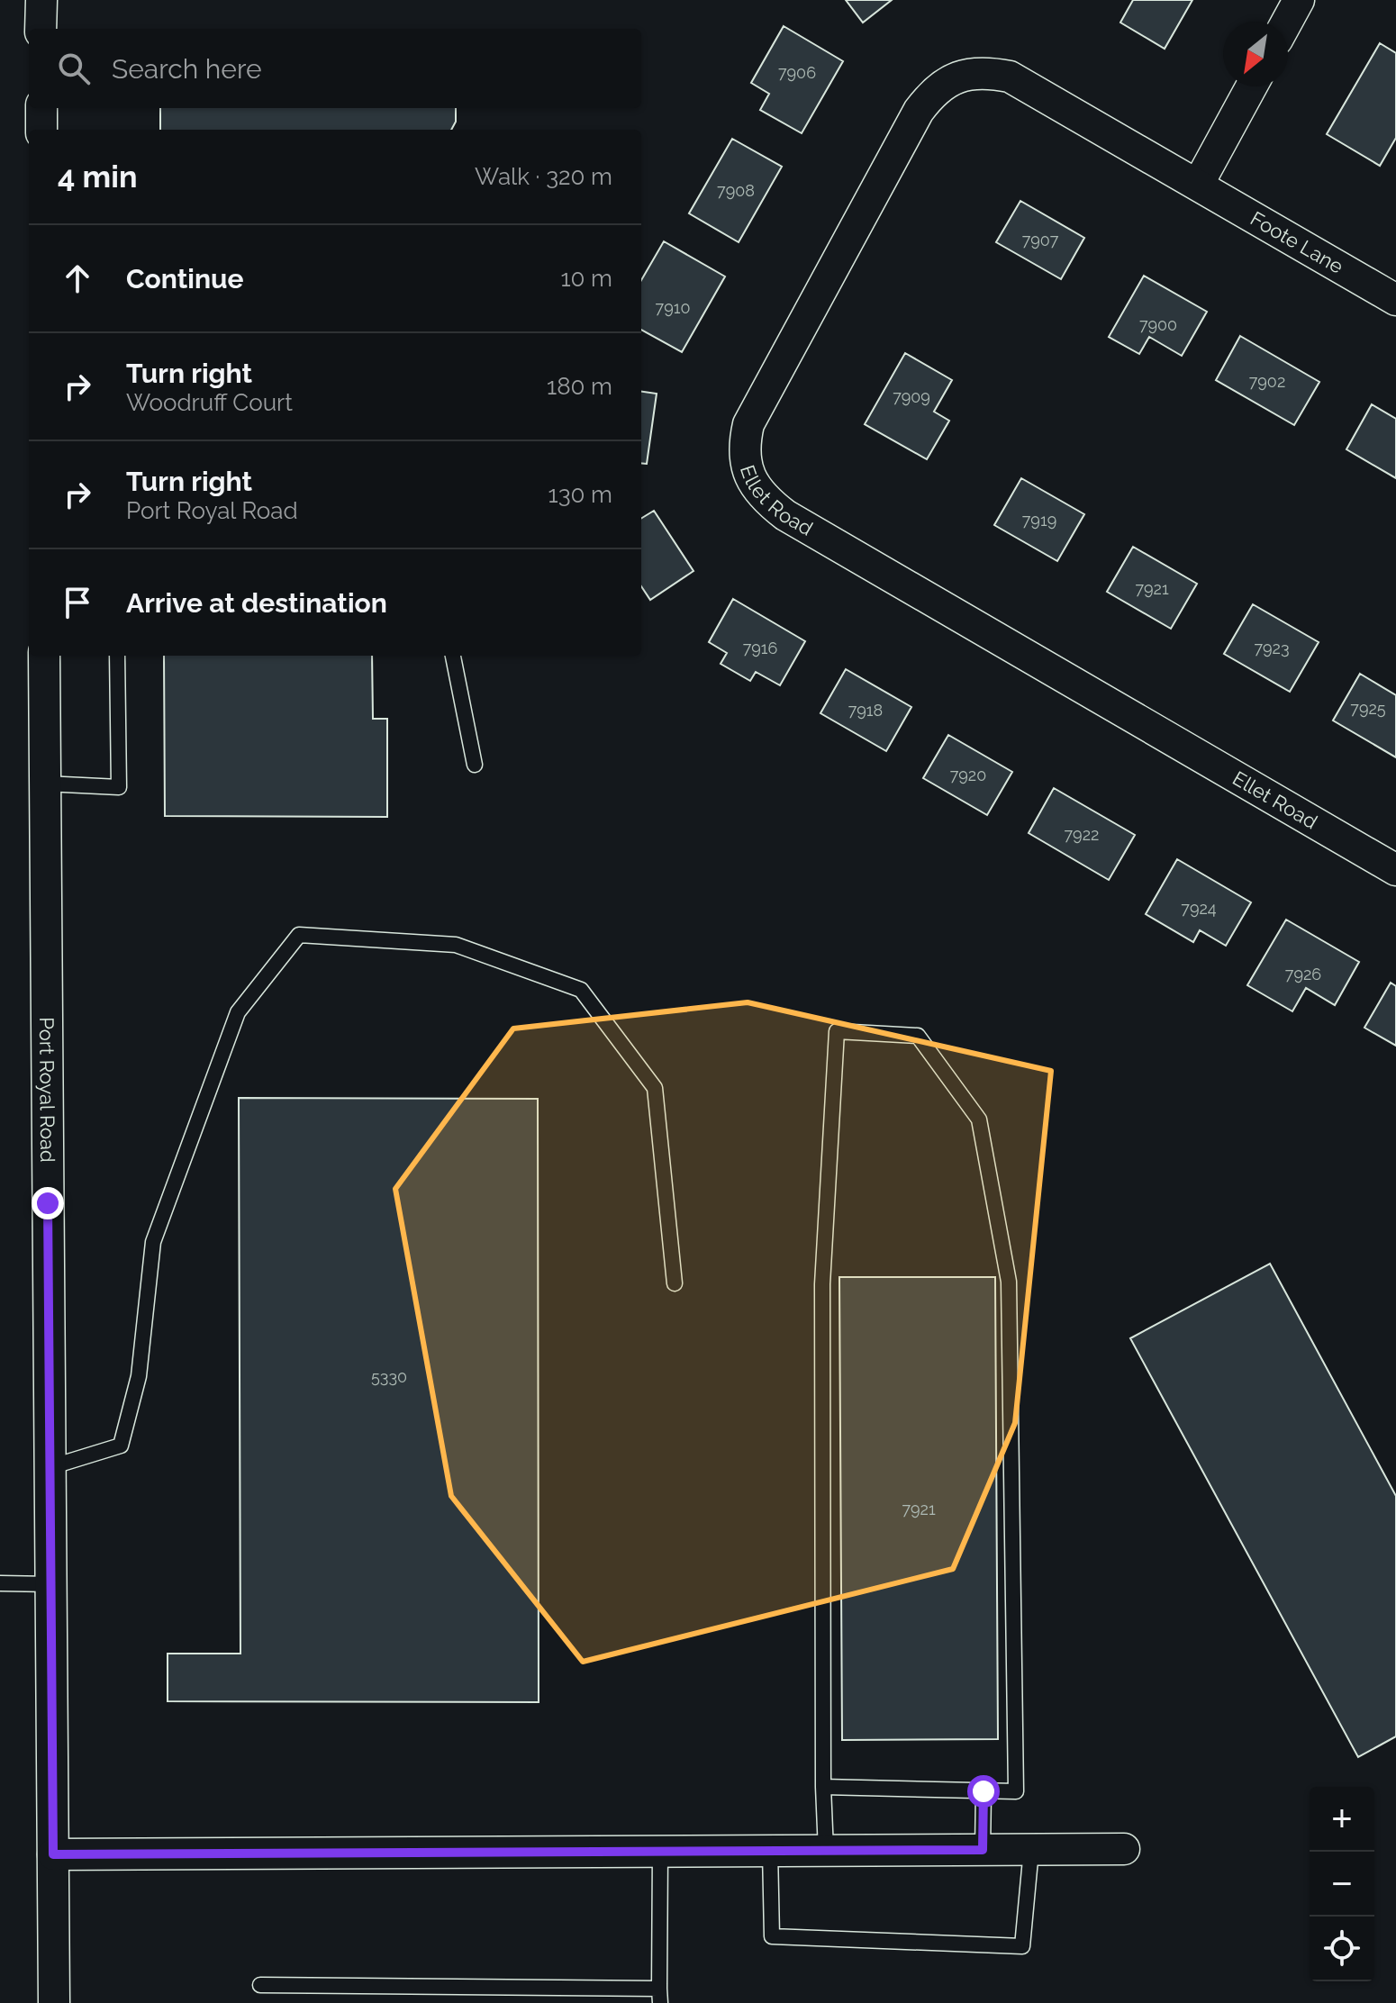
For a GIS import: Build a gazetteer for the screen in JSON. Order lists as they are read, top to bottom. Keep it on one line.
{"streets":{"street":["Foote Lane","Ellet Road","Port Royal Road"]},"crossings":[["Foote Lane","Ellet Road"]],"house_numbers":["7906","7908","7907","7910","7900","7902","7909","7919","7921","7916","7923","7925","7918","7920","7922","7924","7926","5330","7921"],"north":"bottom left","page":{"search":"Search here","heading":["4 min","Walk · 320 m"],"list":[["Continue","10 m"],["Turn right","Woodruff Court","180 m"],["Turn right","Port Royal Road","130 m"],"Arrive at destination"],"map_buttons":["+","−"]}}
